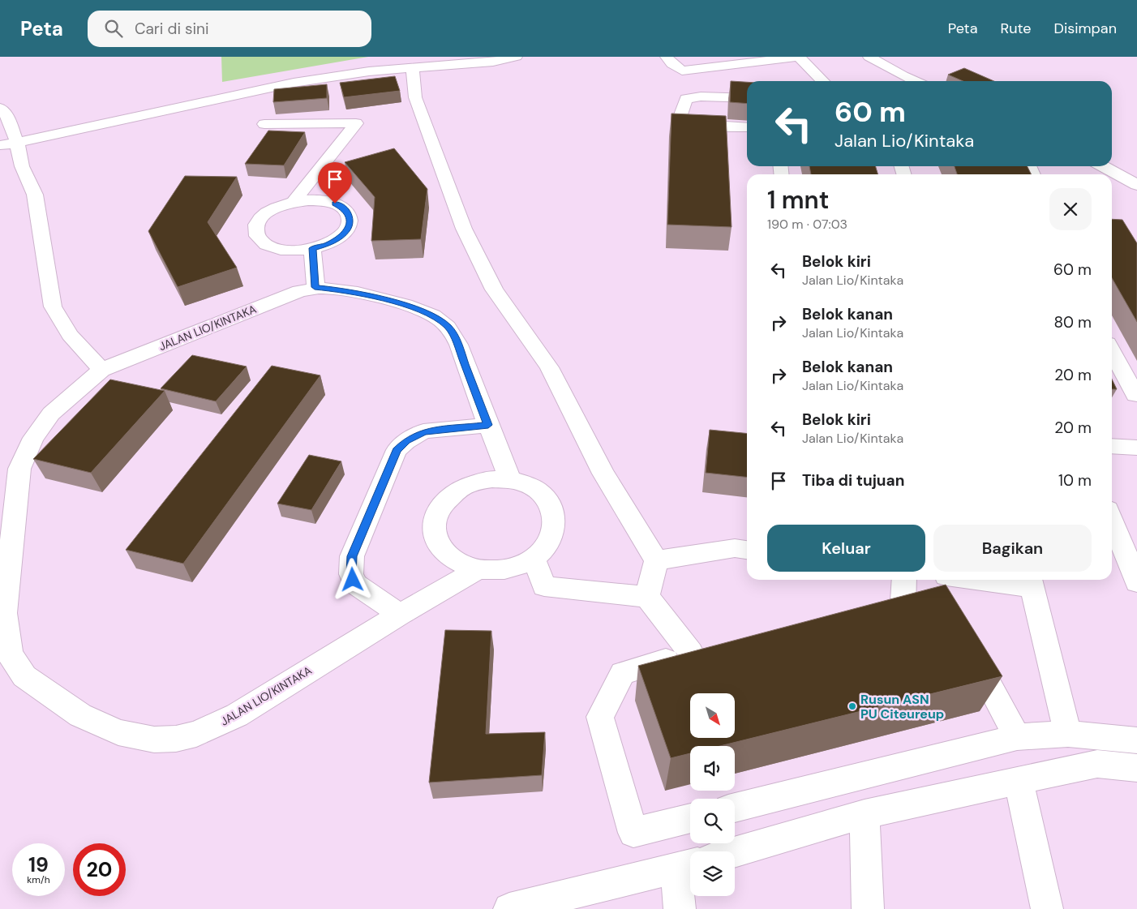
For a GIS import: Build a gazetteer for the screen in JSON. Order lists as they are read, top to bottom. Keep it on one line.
{"streets":{"street":["JALAN LIO/KINTAKA"]},"places":["Rusun ASN PU Citeureup"],"north":"bottom right","page":{"header":"Peta","search":"Cari di sini","nav":["Peta","Rute","Disimpan"],"turn":["60 m","Jalan Lio/Kintaka"],"heading":["1 mnt","190 m · 07:03"],"list":[{"name":"Belok kiri","note":"Jalan Lio/Kintaka","value":"60 m"},{"name":"Belok kanan","note":"Jalan Lio/Kintaka","value":"80 m"},{"name":"Belok kanan","note":"Jalan Lio/Kintaka","value":"20 m"},{"name":"Belok kiri","note":"Jalan Lio/Kintaka","value":"20 m"},{"name":"Tiba di tujuan","value":"10 m"}],"buttons":["Keluar","Bagikan"],"speed":"19 km/h","limit":"20"}}
